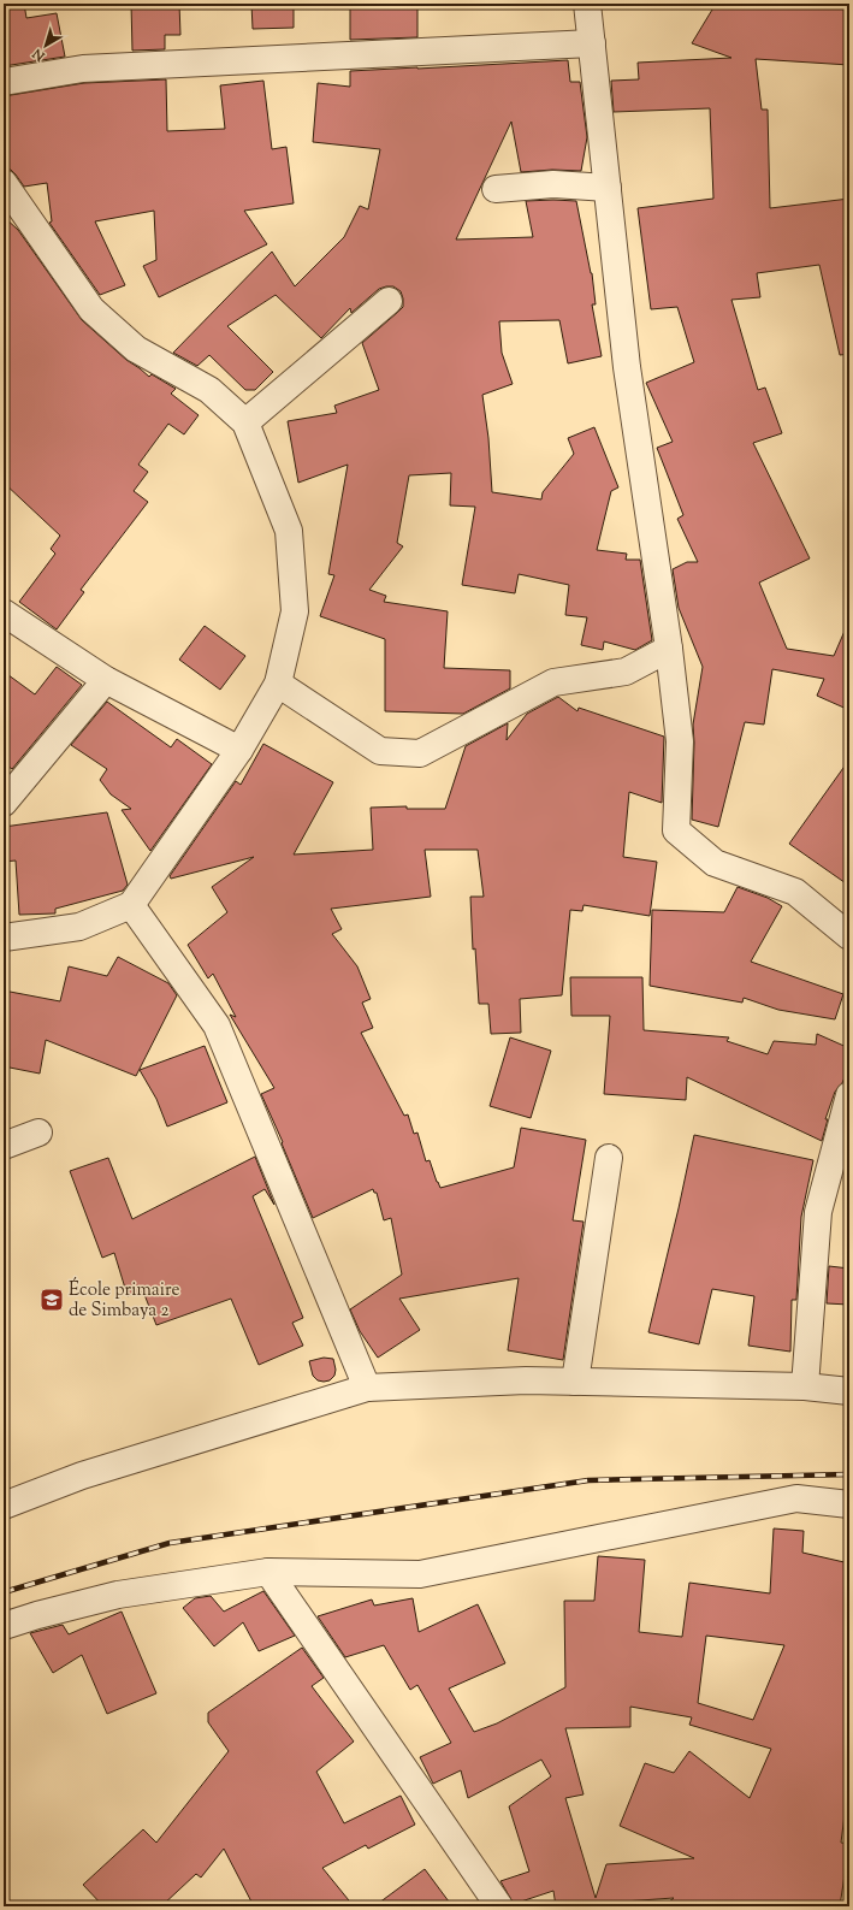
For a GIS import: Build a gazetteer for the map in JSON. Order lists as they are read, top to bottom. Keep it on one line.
{"places":{"school or university":["École primaire de Simbaya 2"]},"north":"bottom left"}
